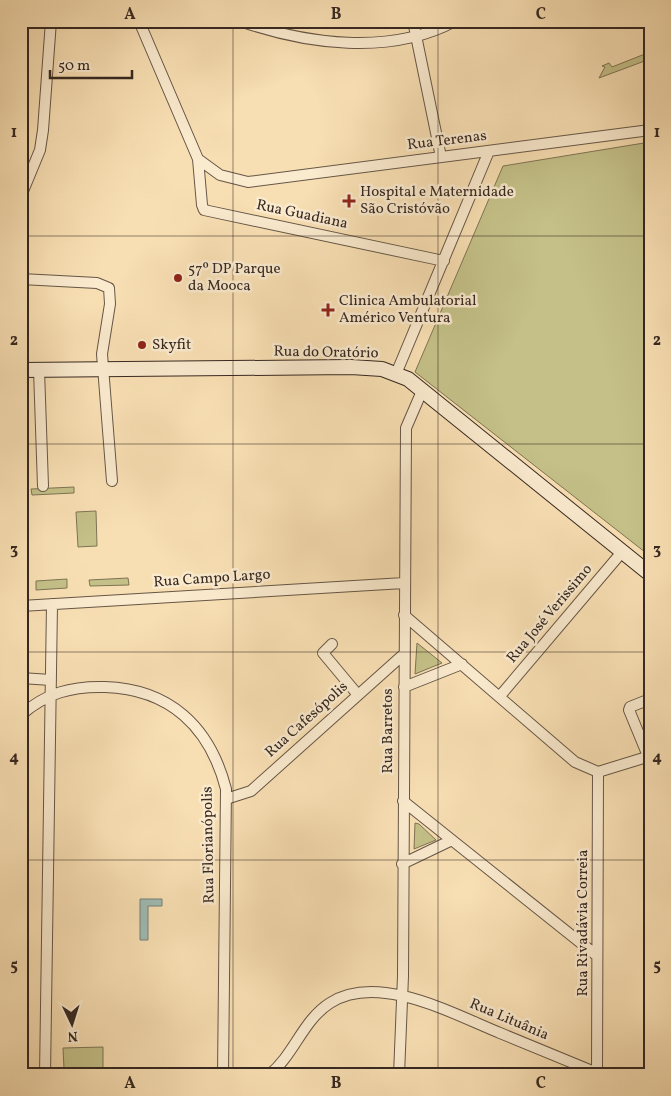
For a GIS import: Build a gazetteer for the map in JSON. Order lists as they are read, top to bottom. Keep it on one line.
{"streets":{"street":["Rua Terenas","Rua Guadiana","Rua do Oratório","Rua Campo Largo","Rua José Verissimo","Rua Cafesópolis","Rua Barretos","Rua Florianópolis","Rua Rivadávia Correia","Rua Lituânia"]},"crossings":[["Rua Terenas","Rua Guadiana"],["Rua do Oratório","Rua José Verissimo"],["Rua do Oratório","Rua Barretos"],["Rua Campo Largo","Rua Barretos"],["Rua Cafesópolis","Rua Barretos"],["Rua Cafesópolis","Rua Florianópolis"],["Rua Barretos","Rua Lituânia"],["Rua Rivadávia Correia","Rua Lituânia"]],"places":{"health":["Hospital e Maternidade São Cristóvão","Clinica Ambulatorial Américo Ventura"],"other":["57º DP Parque da Mooca","Skyfit"]},"scale_bar":"50 m","north":"bottom","grid":{"columns":["A","B","C"],"rows":["1","2","3","4","5"]}}
